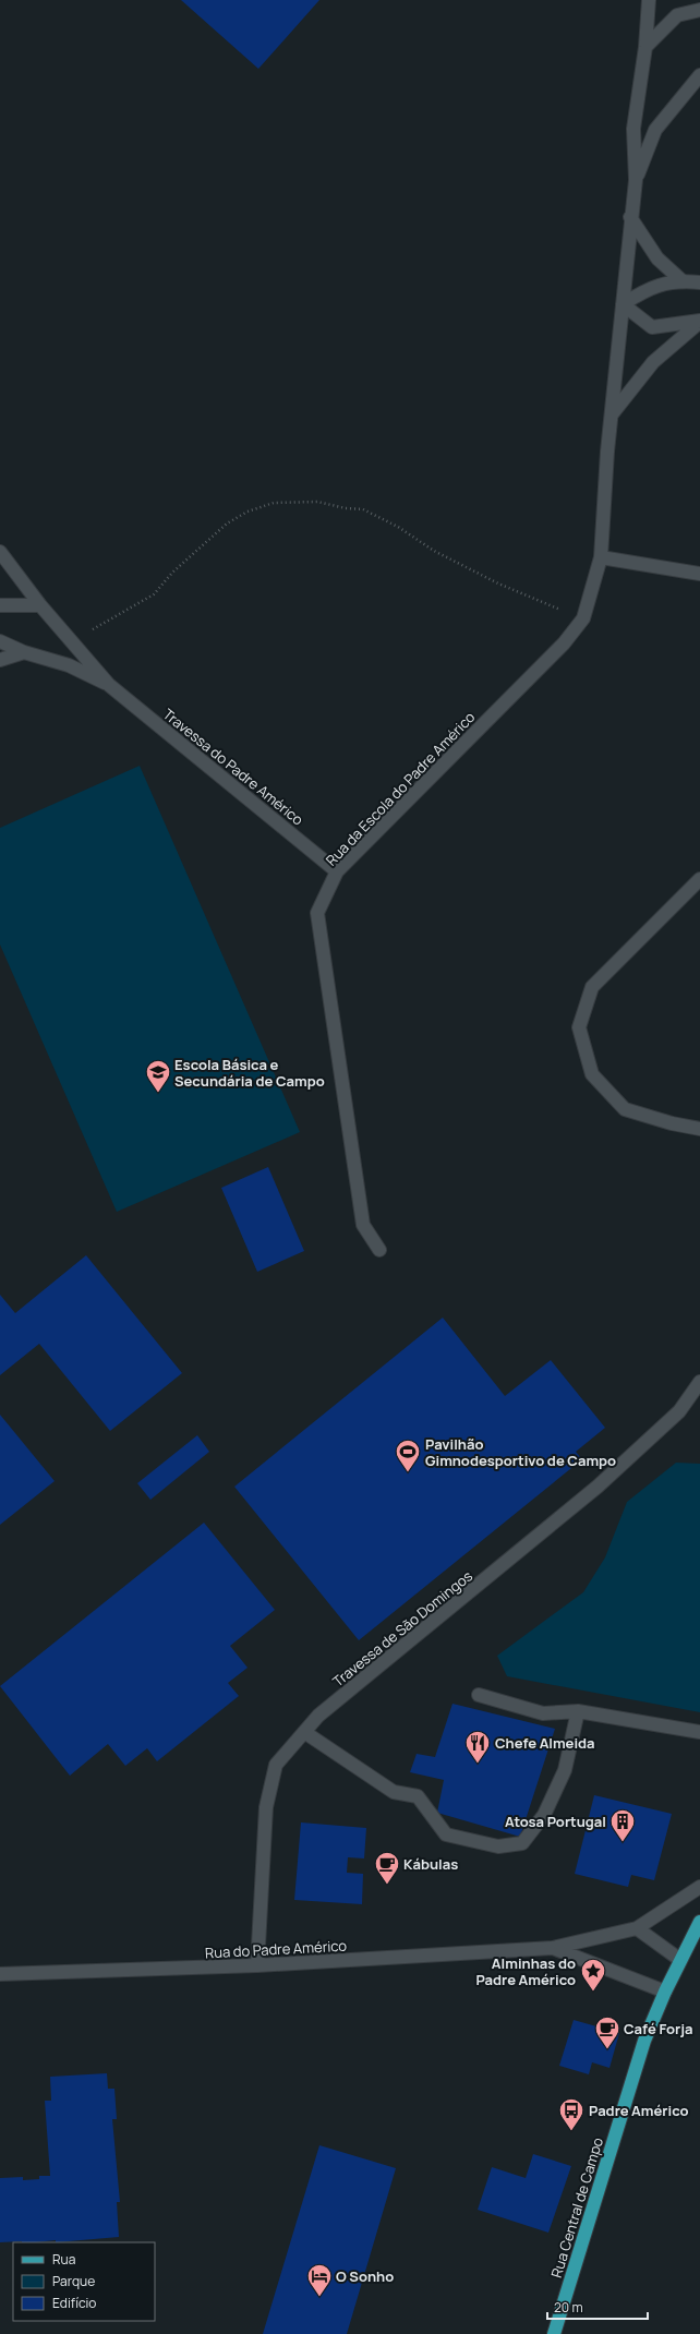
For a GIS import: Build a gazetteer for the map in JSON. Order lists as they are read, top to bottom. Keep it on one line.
{"streets":{"main road":["Rua Central de Campo"],"street":["Travessa do Padre Américo","Rua da Escola do Padre Américo","Travessa de São Domingos","Rua do Padre Américo"]},"crossings":[["Travessa do Padre Américo","Rua da Escola do Padre Américo"],["Travessa de São Domingos","Rua do Padre Américo"],["Rua do Padre Américo","Rua Central de Campo"]],"places":{"school or university":["Escola Básica e Secundária de Campo"],"sports":["Pavilhão Gimnodesportivo de Campo"],"restaurant":["Chefe Almeida"],"building":["Atosa Portugal"],"cafe":["Kábulas","Café Forja"],"place":["Alminhas do Padre Américo"],"bus stop":["Padre Américo"],"hotel":["O Sonho"]},"legend":["Rua","Parque","Edifício"],"scale_bar":"20 m"}
